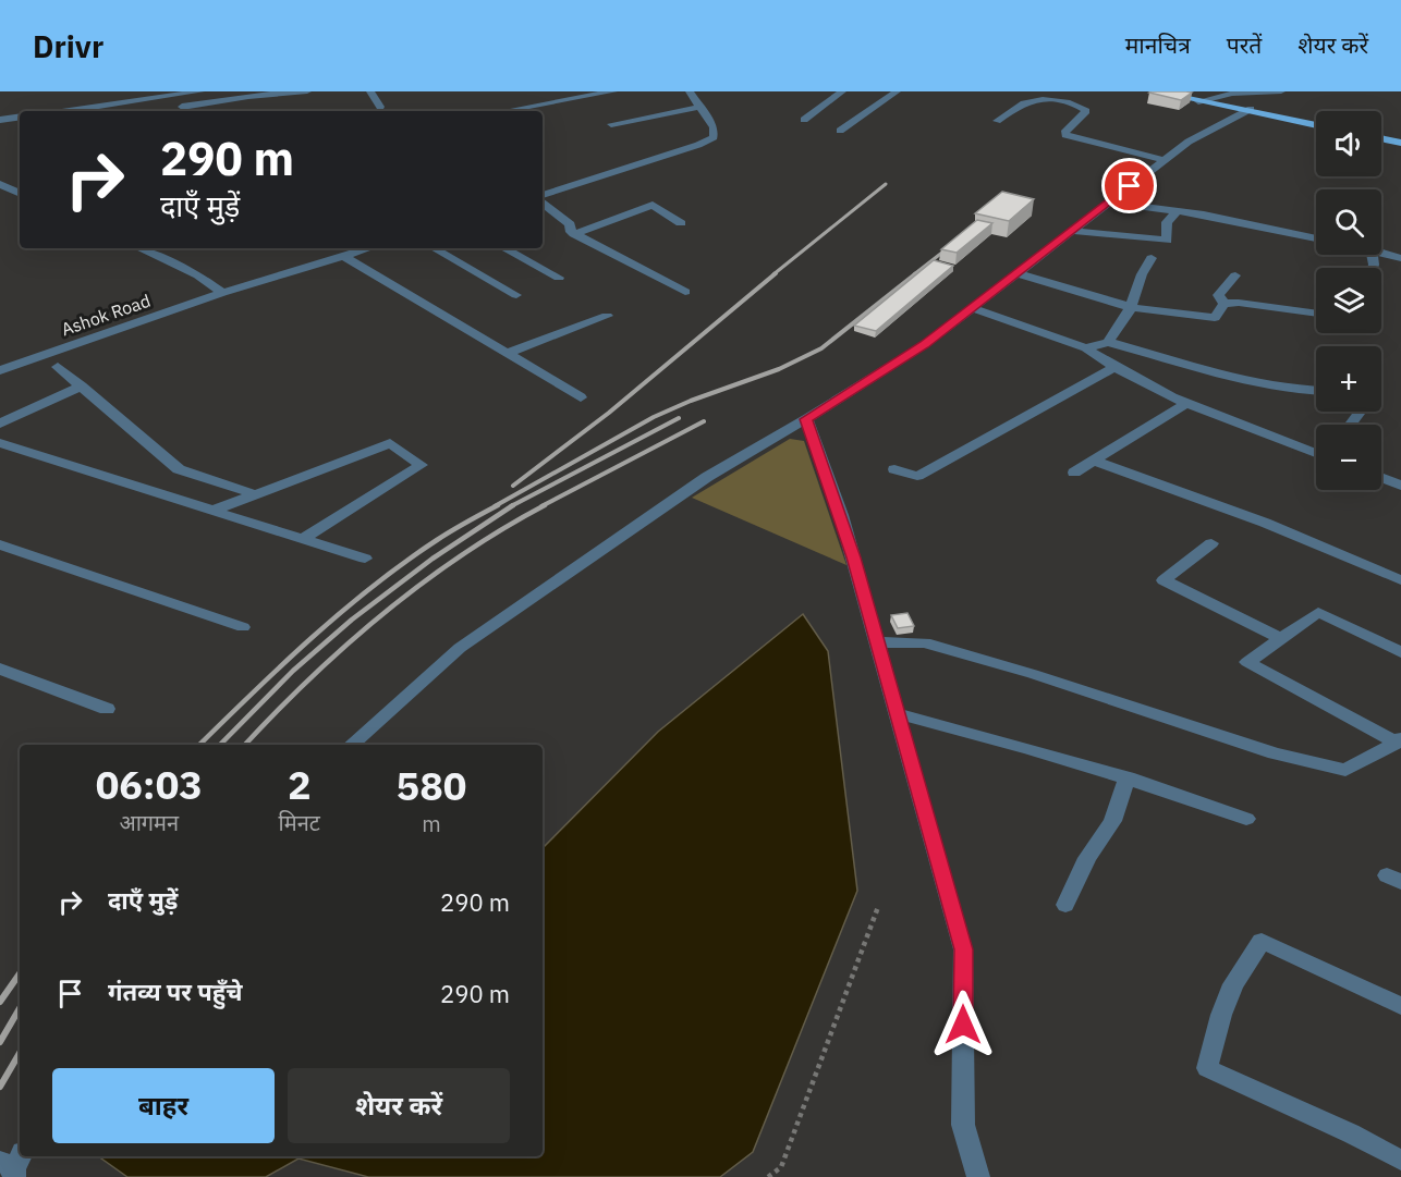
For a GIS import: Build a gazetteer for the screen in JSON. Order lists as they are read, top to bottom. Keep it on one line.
{"streets":{"street":["Ashok Road"]},"page":{"header":"Drivr","nav":["मानचित्र","परतें","शेयर करें"],"map_buttons":["+","−"],"turn":["290 m","दाएँ मुड़ें"],"eta":["06:03","आगमन","2","मिनट","580","m"],"list":[{"name":"दाएँ मुड़ें","value":"290 m"},{"name":"गंतव्य पर पहुँचे","value":"290 m"}],"buttons":["बाहर","शेयर करें"]}}
